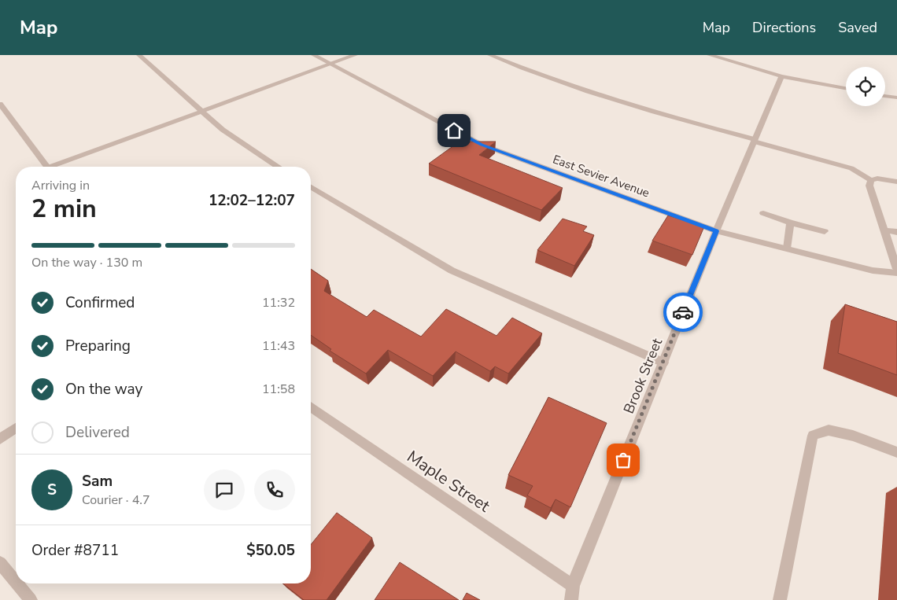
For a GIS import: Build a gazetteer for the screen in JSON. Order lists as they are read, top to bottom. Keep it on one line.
{"streets":{"street":["East Sevier Avenue","Brook Street","Maple Street"]},"crossings":[["East Sevier Avenue","Brook Street"],["Brook Street","Maple Street"]],"page":{"header":"Map","nav":["Map","Directions","Saved"],"heading":["2 min","Arriving in","12:02–12:07"],"panel":["Sam","Courier · 4.7","Order #8711","$50.05"],"bar":"On the way · 130 m","list":[["Confirmed","11:32"],["Preparing","11:43"],["On the way","11:58"],"Delivered"],"round":"S"}}
